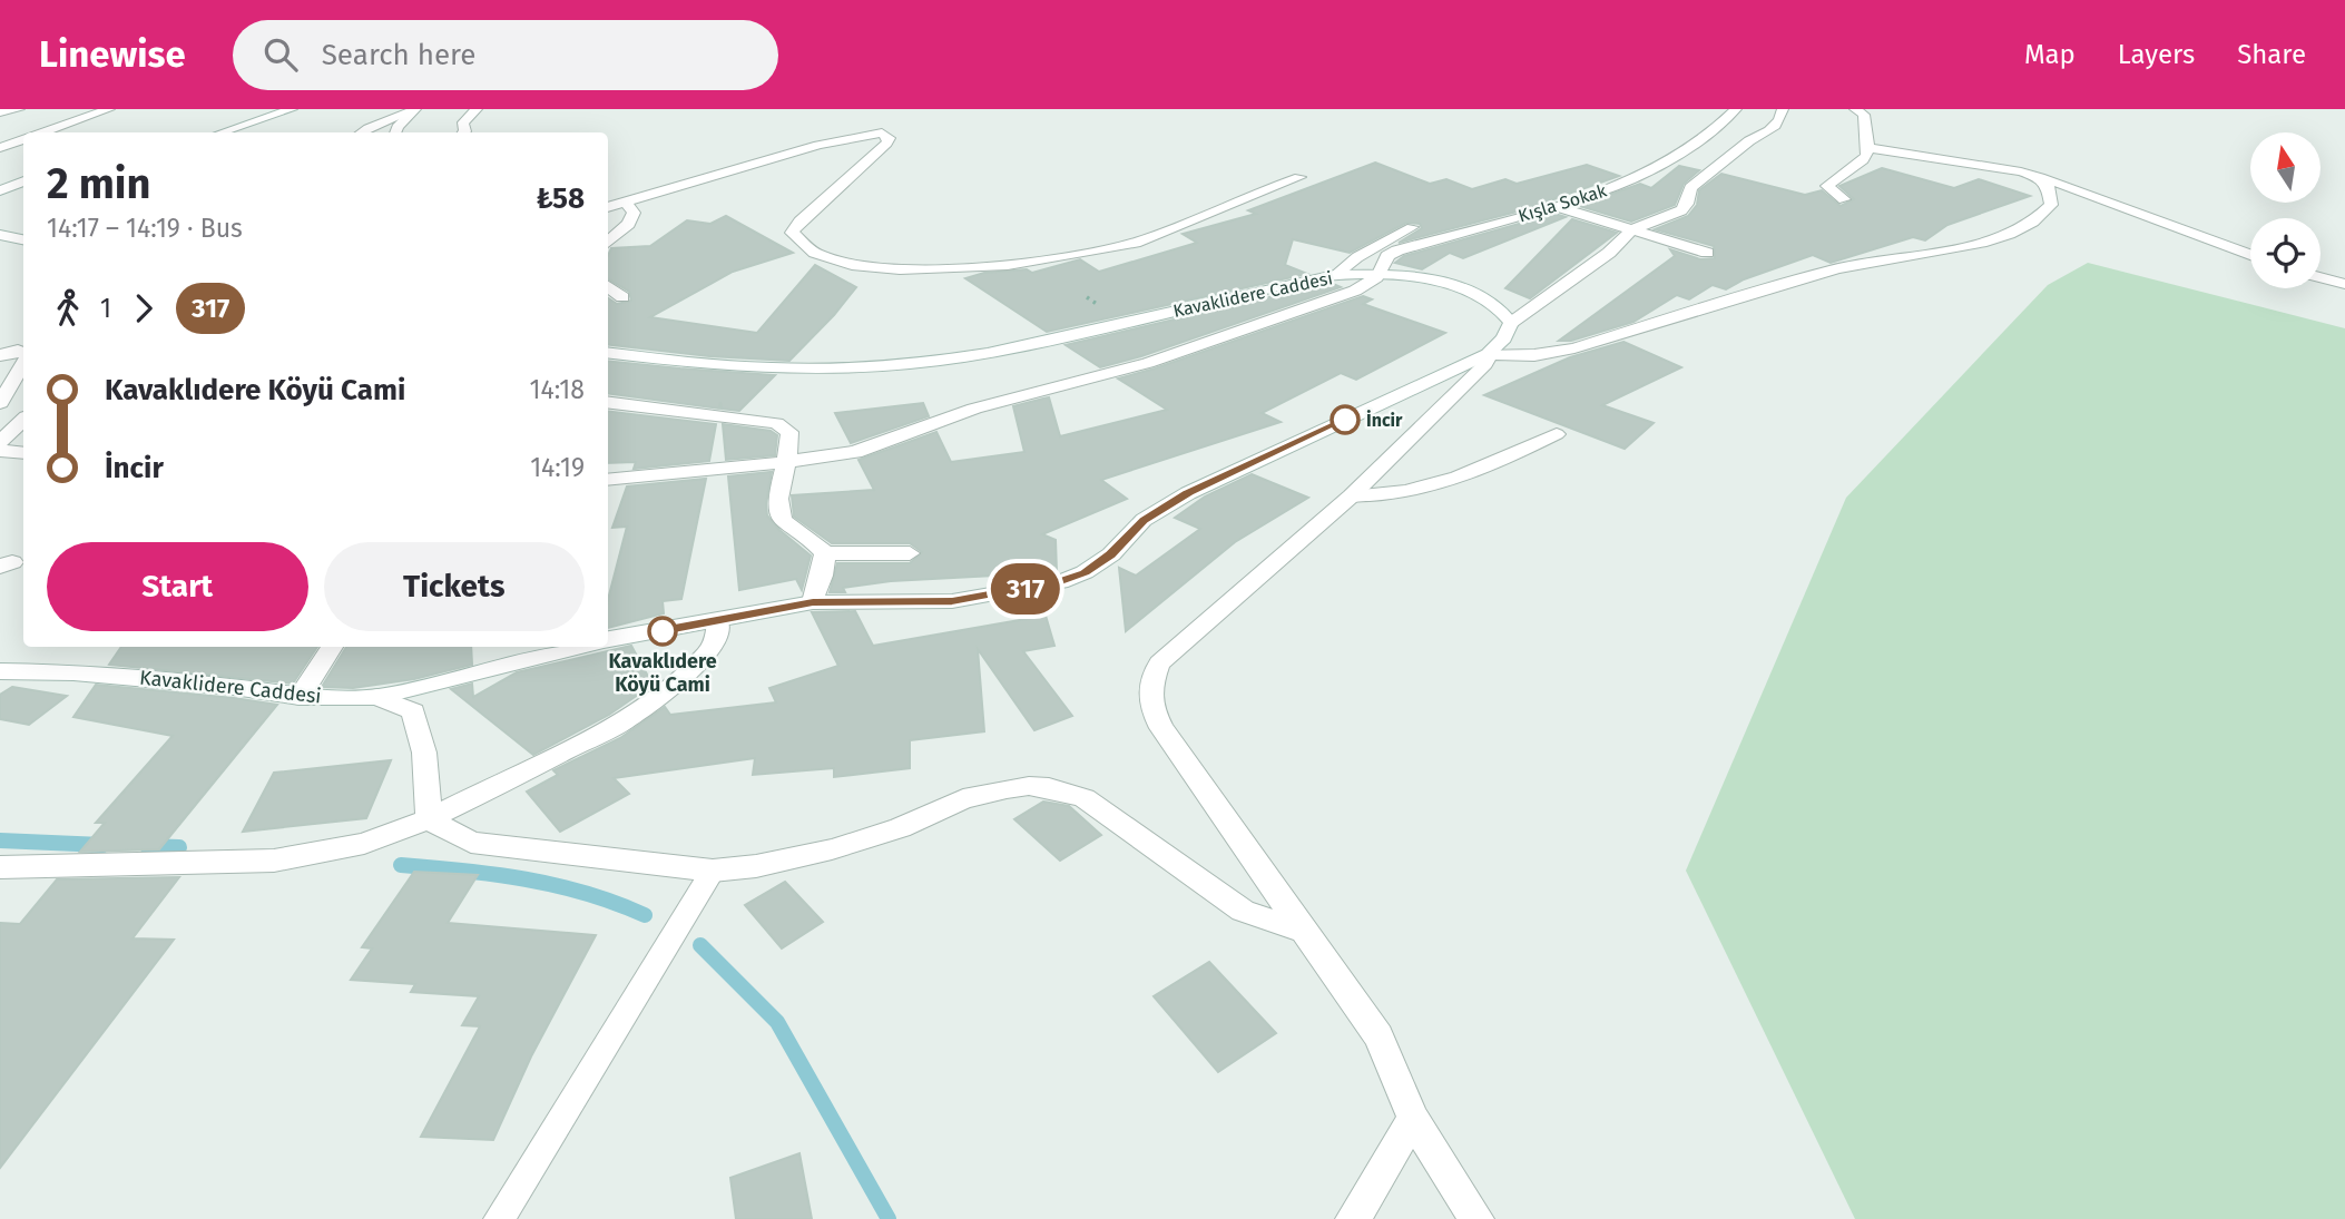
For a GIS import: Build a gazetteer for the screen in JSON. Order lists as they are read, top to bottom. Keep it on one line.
{"streets":{"street":["Kışla Sokak","Kavaklidere Caddesi"]},"crossings":[["Kışla Sokak","Kavaklidere Caddesi"]],"places":["İncir","Kavaklıdere Köyü Cami"],"lines":["bus line 317"],"north":"top","page":{"header":"Linewise","search":"Search here","nav":["Map","Layers","Share"],"on_map":"317","heading":["2 min","14:17 – 14:19 · Bus","₺58"],"legs":["1","317"],"list":[{"name":"Kavaklıdere Köyü Cami","value":"14:18"},{"name":"İncir","value":"14:19"}],"buttons":["Start","Tickets"]}}
